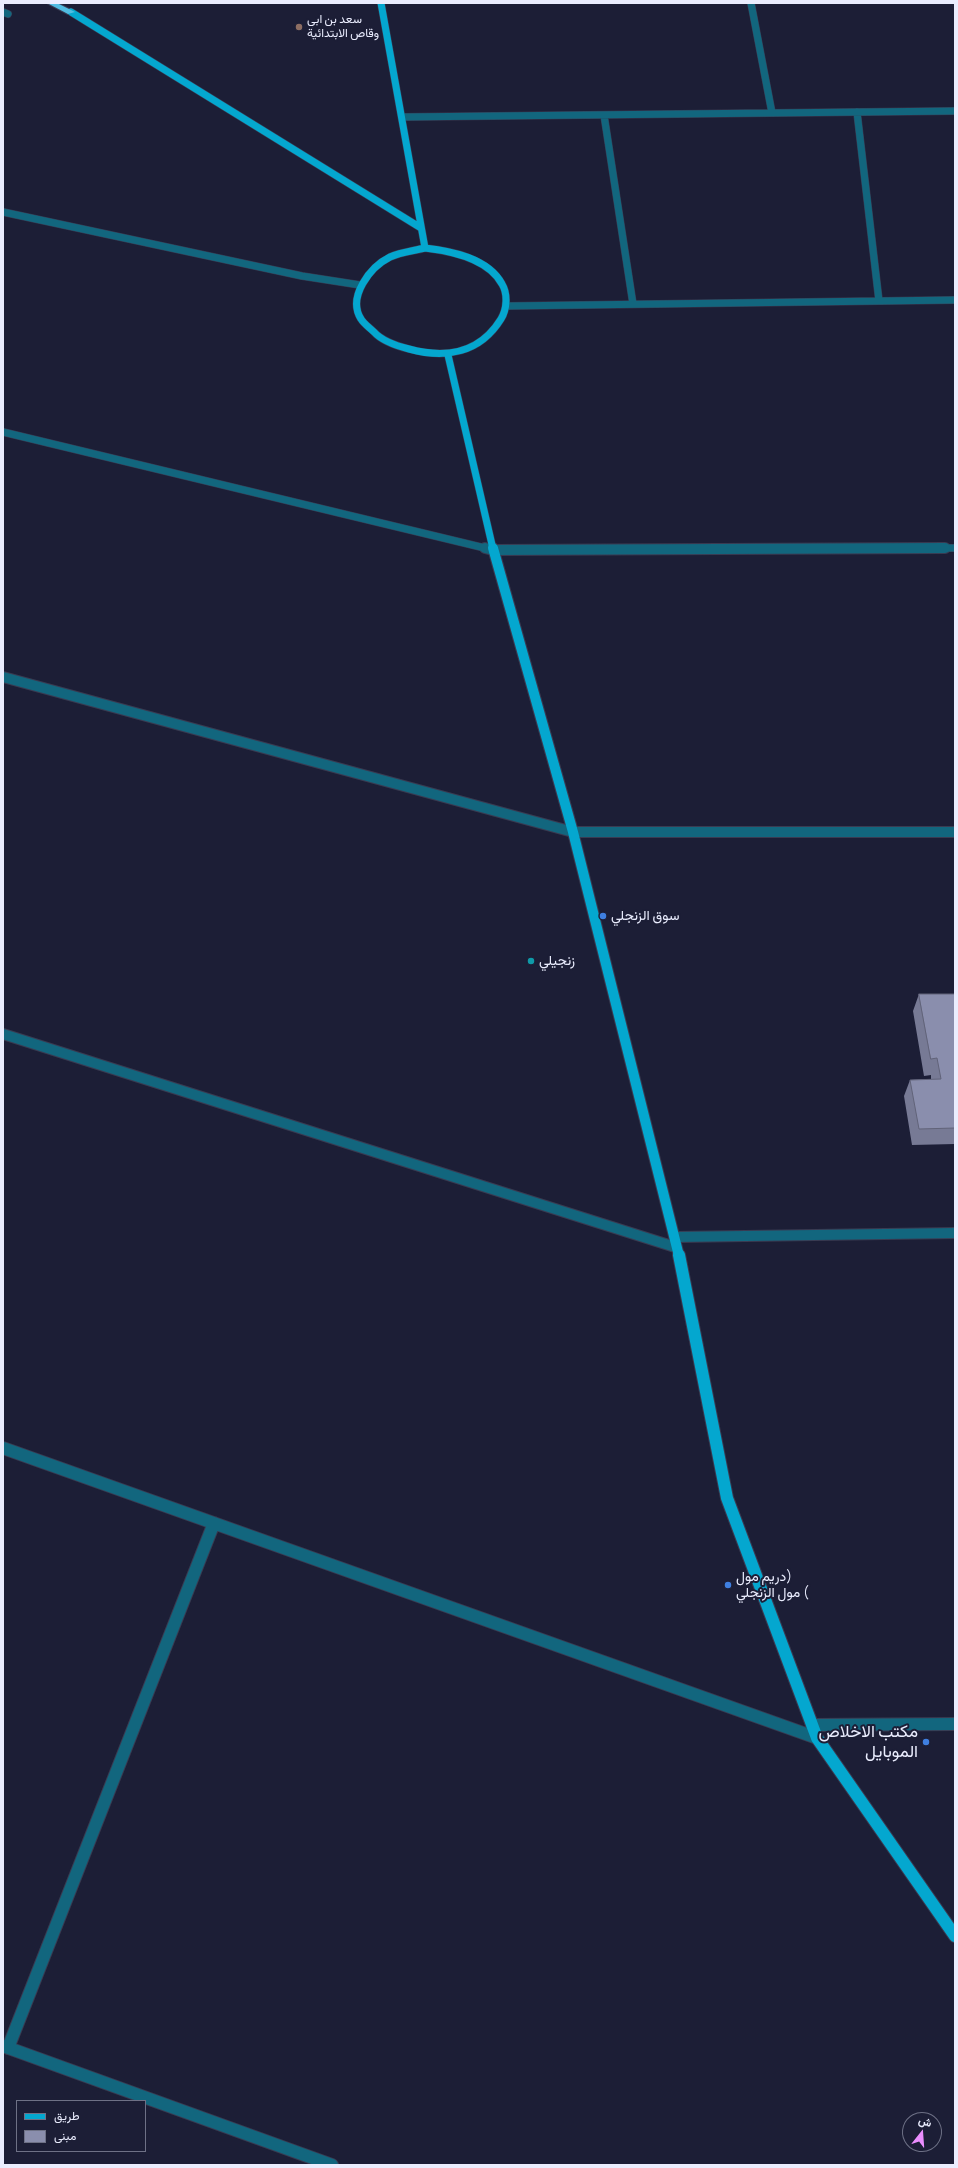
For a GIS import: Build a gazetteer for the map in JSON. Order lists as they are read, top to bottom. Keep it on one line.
{"places":["سعد بن ابي وقاص الابتدائية","سوق الزنجلي","زنجيلي","دريم مول) مول الزنجلي (","مكتب الاخلاص الموبايل"],"legend":["طريق","مبنى"],"north":"top"}
